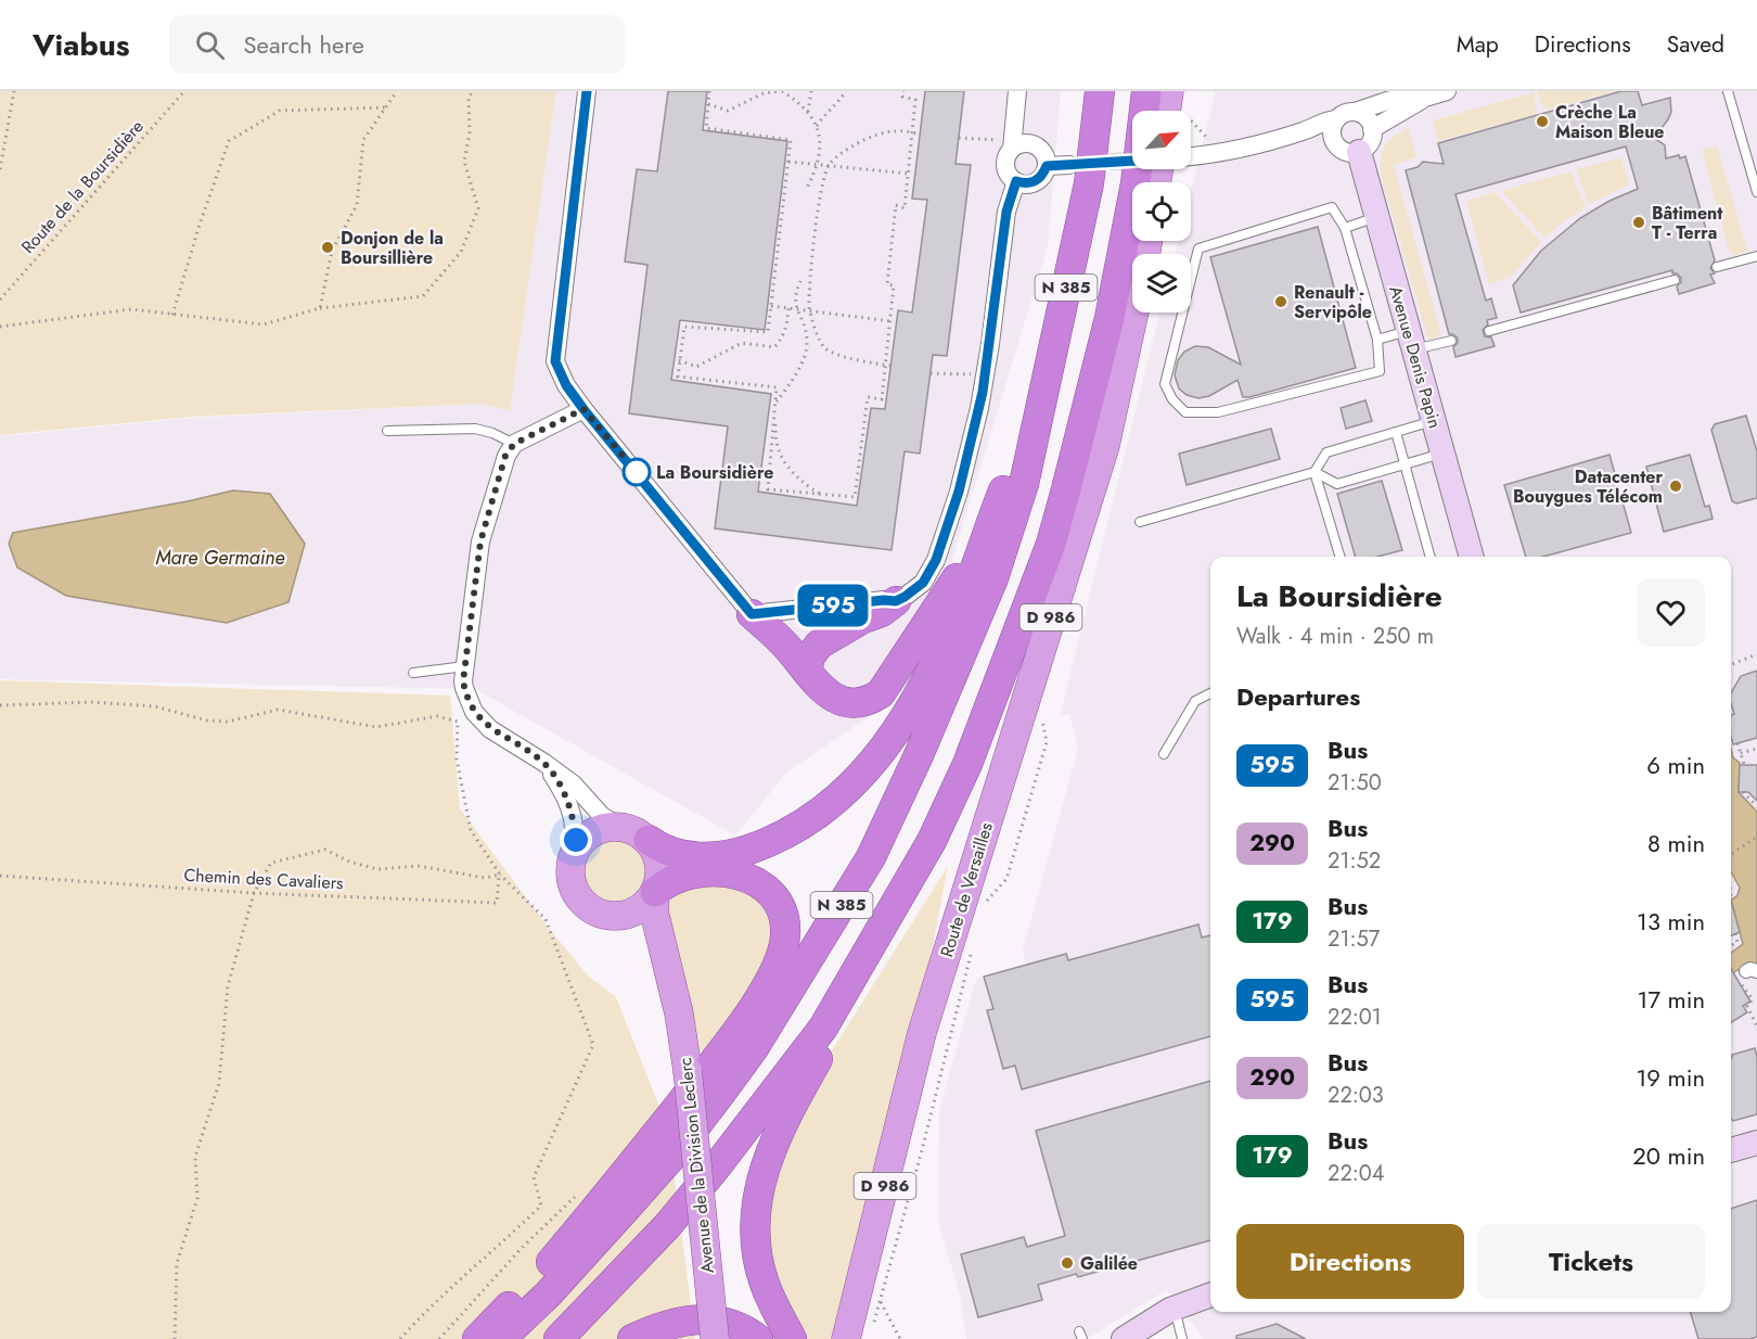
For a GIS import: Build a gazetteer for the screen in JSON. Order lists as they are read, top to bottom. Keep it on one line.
{"streets":{"highway":["N 385"],"main road":["Avenue Denis Papin","D 986","Route de Versailles","Avenue de la Division Leclerc"],"path":["Route de la Boursidière","Chemin des Cavaliers"]},"water":["Mare Germaine"],"places":["Crèche La Maison Bleue","Bâtiment T - Terra","Donjon de la Boursillière","Renault - Servipôle","La Boursidière","Datacenter Bouygues Télécom","Galilée"],"lines":["bus line 595"],"north":"top right","page":{"header":"Viabus","search":"Search here","nav":["Map","Directions","Saved"],"on_map":"595","heading":[["La Boursidière","Walk · 4 min · 250 m"],"Departures"],"list":[{"mark":"595","name":"Bus","note":"21:50","value":"6 min"},{"mark":"290","name":"Bus","note":"21:52","value":"8 min"},{"mark":"179","name":"Bus","note":"21:57","value":"13 min"},{"mark":"595","name":"Bus","note":"22:01","value":"17 min"},{"mark":"290","name":"Bus","note":"22:03","value":"19 min"},{"mark":"179","name":"Bus","note":"22:04","value":"20 min"}],"buttons":["Directions","Tickets"]}}
